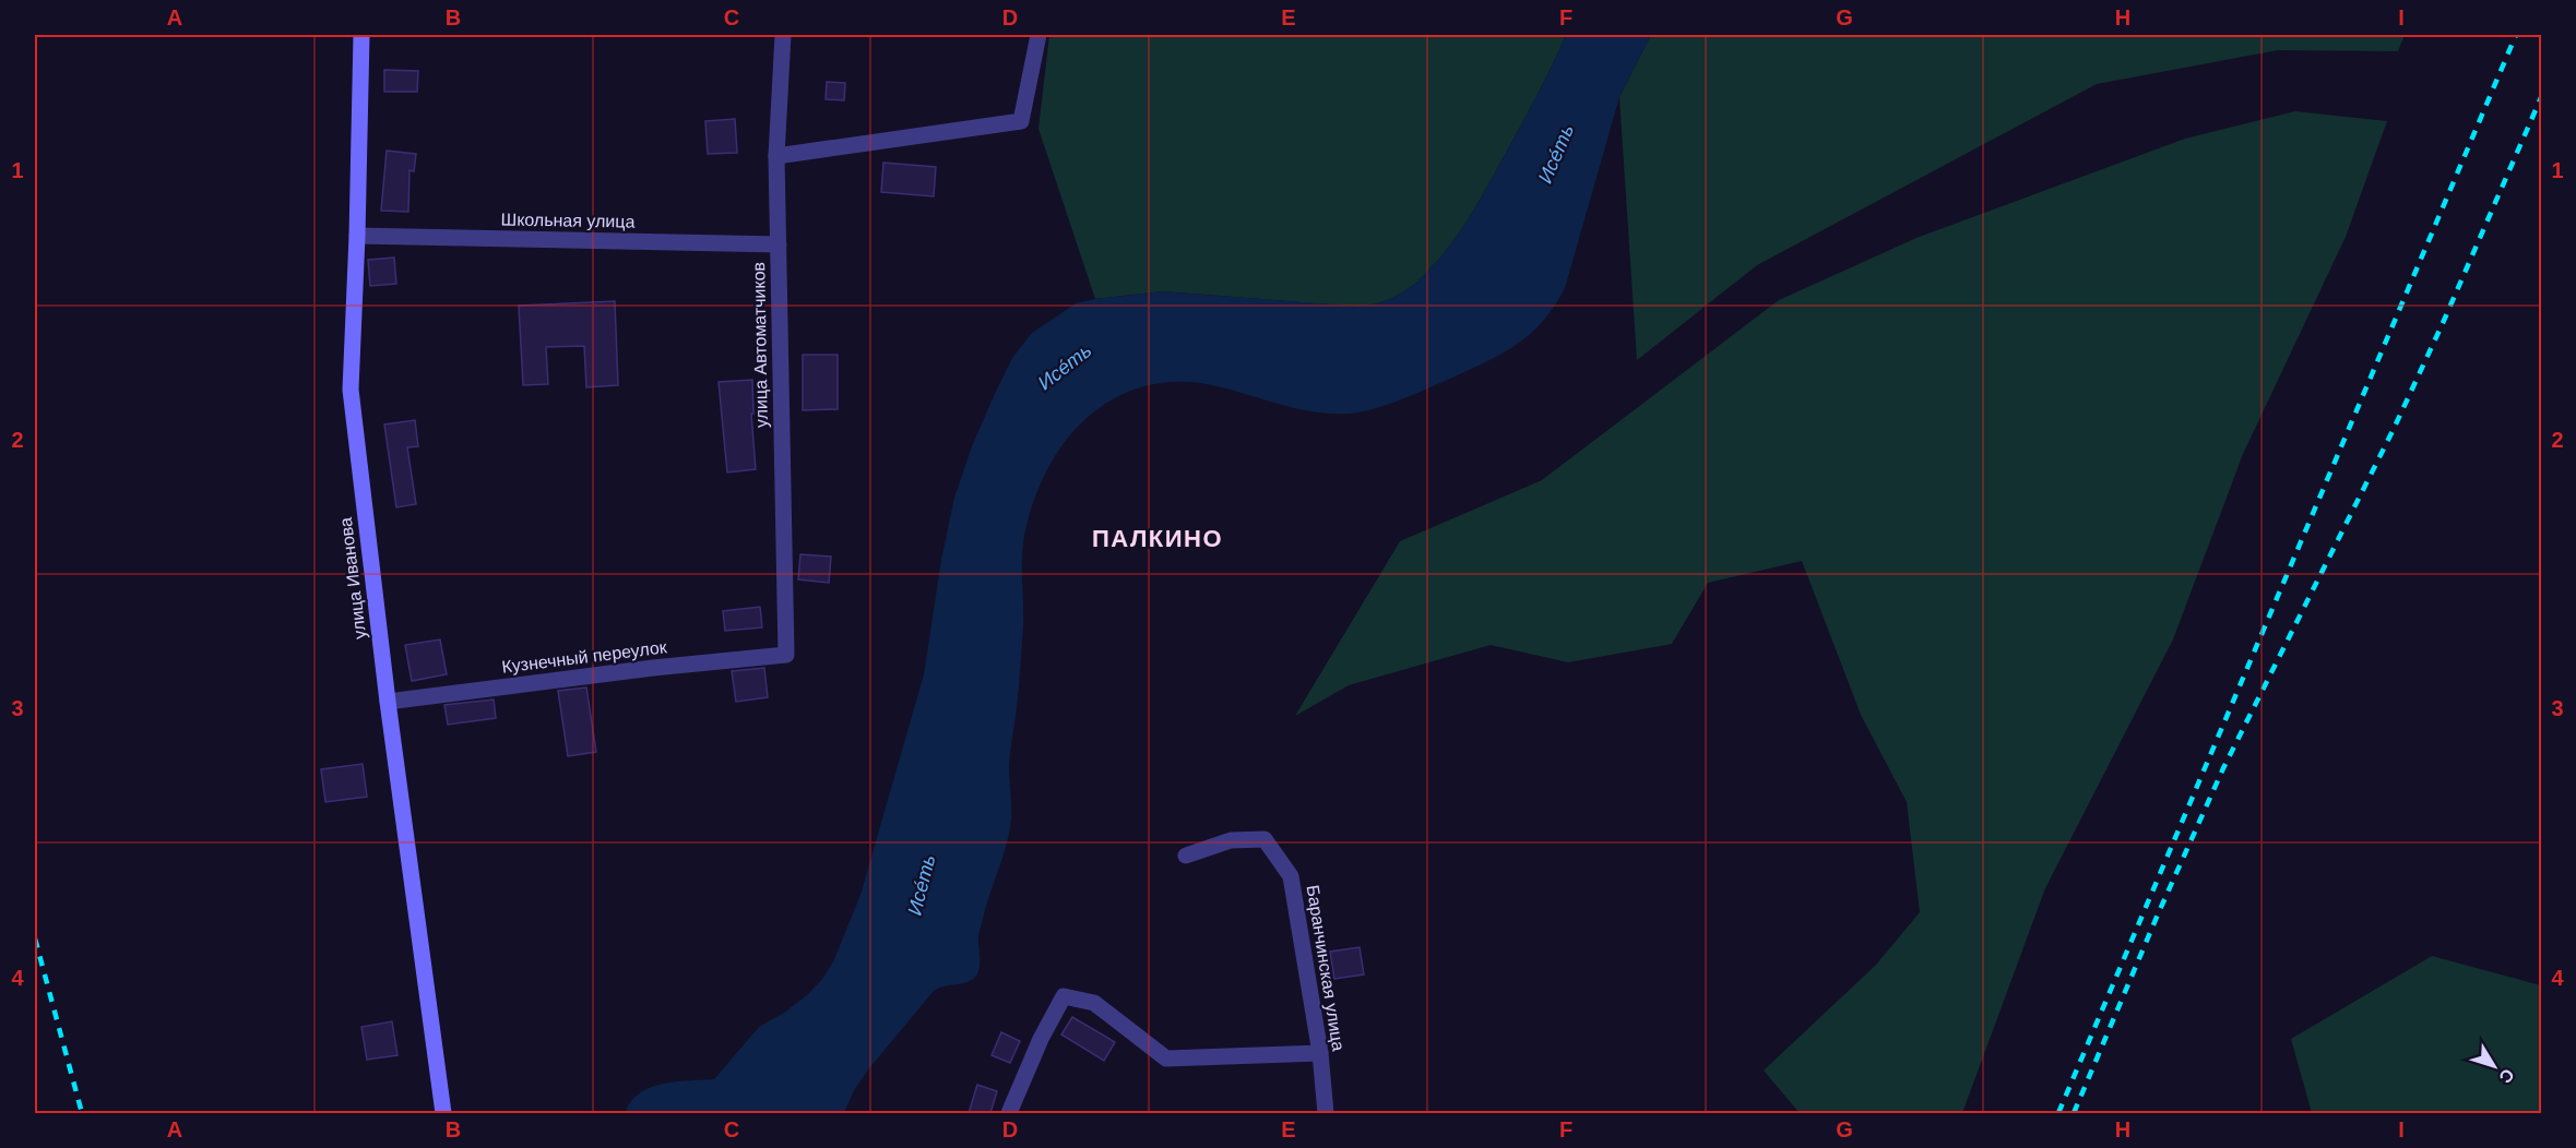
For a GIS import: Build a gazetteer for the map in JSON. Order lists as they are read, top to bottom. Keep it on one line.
{"streets":{"street":["Школьная улица","улица Автоматчиков","улица Иванова","Кузнечный переулок","Баранчинская улица"]},"crossings":[["Школьная улица","улица Автоматчиков"],["Школьная улица","улица Иванова"],["улица Автоматчиков","Кузнечный переулок"],["улица Иванова","Кузнечный переулок"]],"districts":["ПАЛКИНО"],"water":["Исе́ть"],"north":"bottom right","grid":{"columns":["A","B","C","D","E","F","G","H","I"],"rows":["1","2","3","4"]}}
